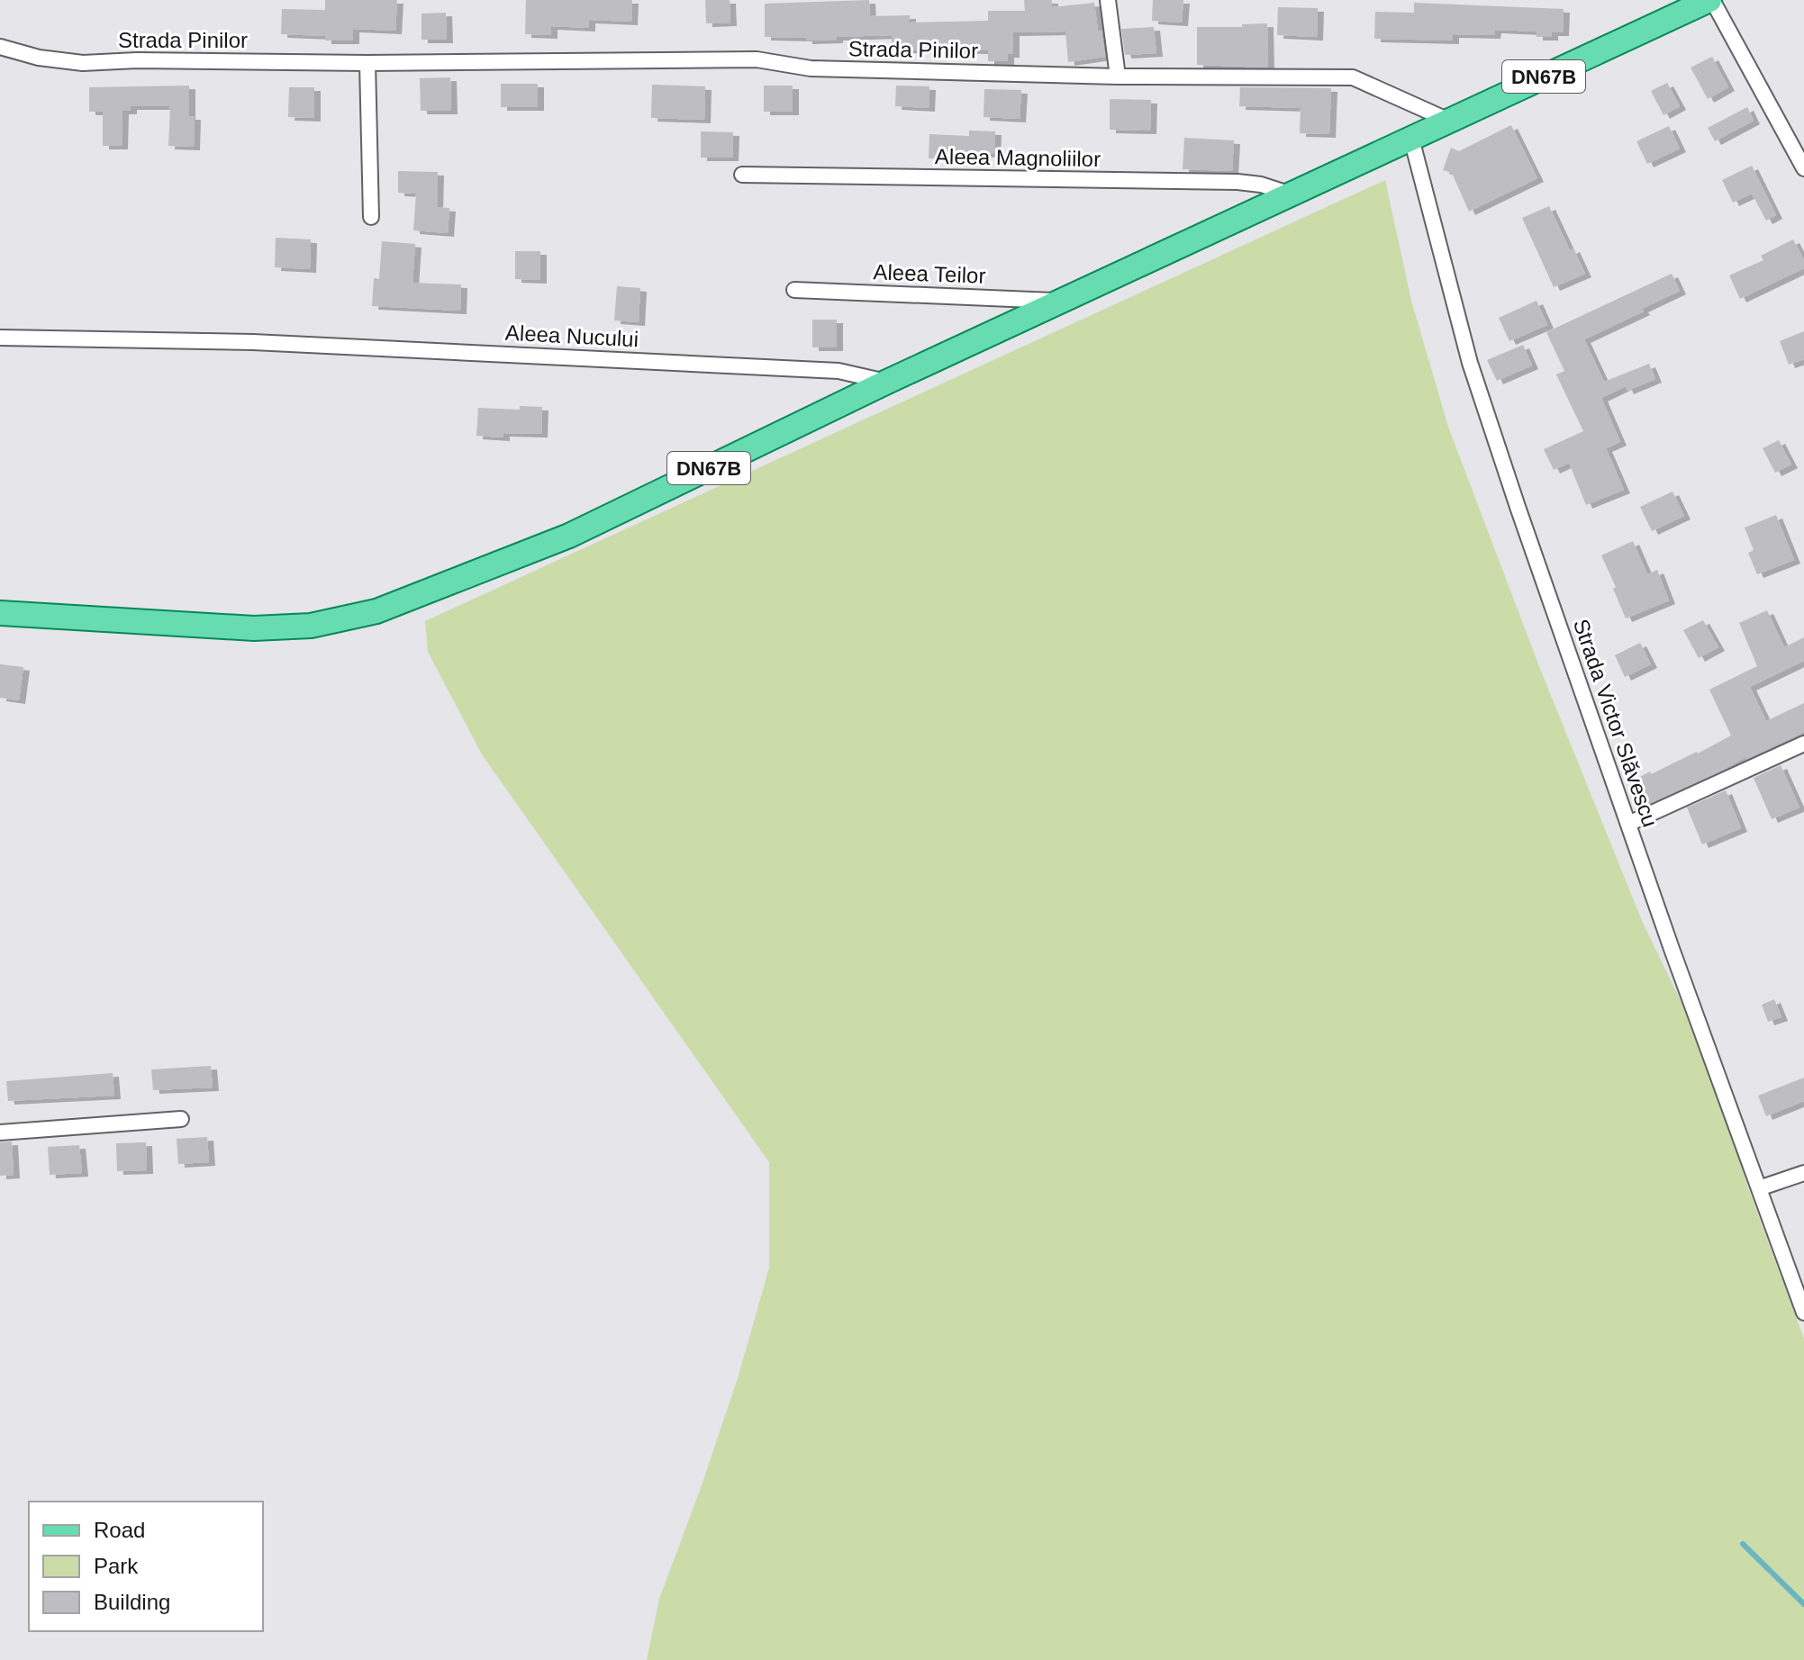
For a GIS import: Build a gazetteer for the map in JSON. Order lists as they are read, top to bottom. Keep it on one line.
{"streets":{"main road":["DN67B"],"street":["Strada Pinilor","Aleea Magnoliilor","Aleea Teilor","Aleea Nucului","Strada Victor Slăvescu"]},"crossings":[["Strada Pinilor","DN67B"],["DN67B","Aleea Magnoliilor"],["DN67B","Aleea Teilor"],["DN67B","Aleea Nucului"],["DN67B","Strada Victor Slăvescu"]],"legend":["Road","Park","Building"]}
